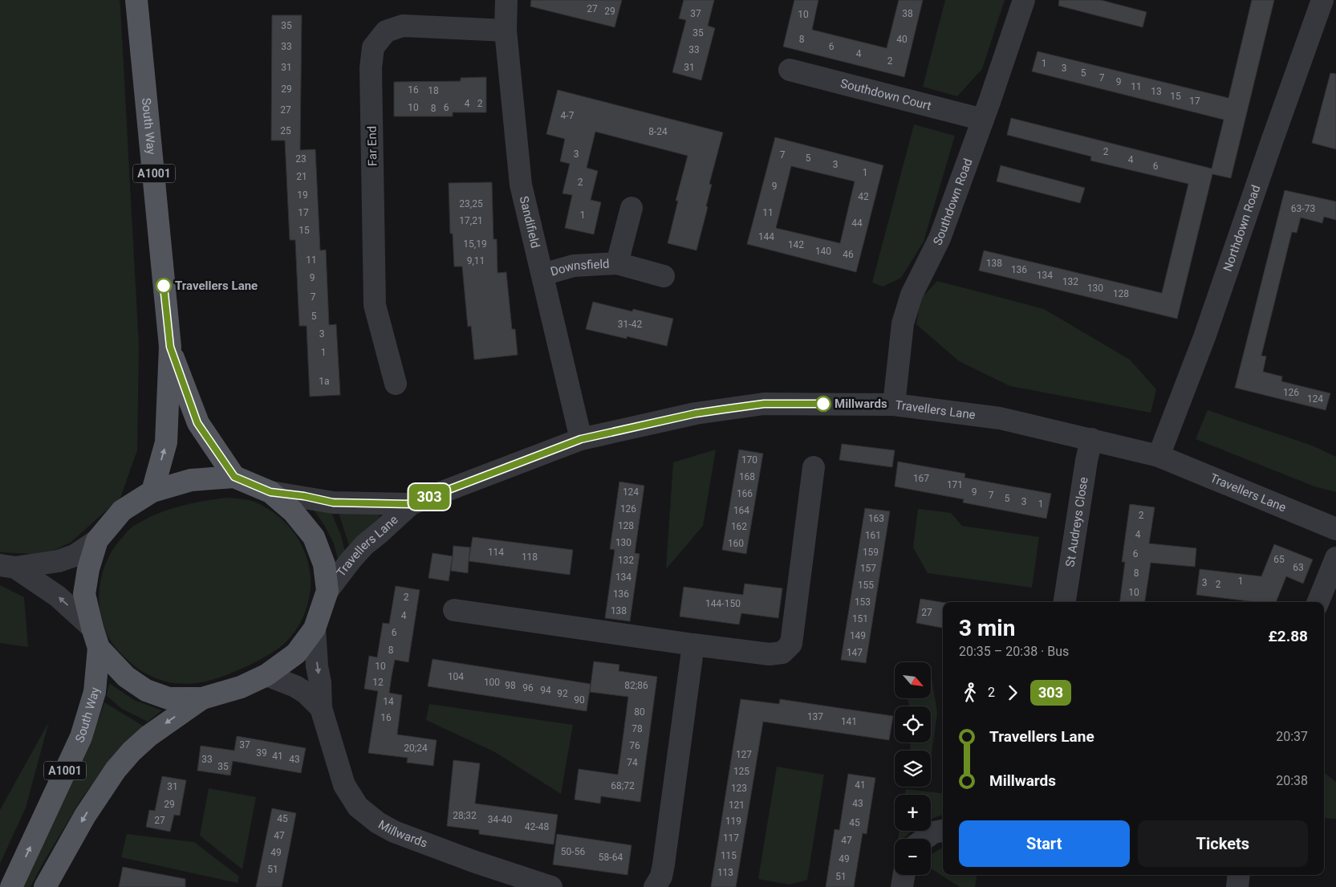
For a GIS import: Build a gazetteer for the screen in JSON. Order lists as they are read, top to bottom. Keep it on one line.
{"streets":{"main road":["South Way","A1001"],"street":["Southdown Court","Far End","Southdown Road","Sandifield","Northdown Road","Downsfield","Travellers Lane","St Audreys Close","Millwards"]},"crossings":[["Southdown Court","Southdown Road"],["Far End","Sandifield"],["Southdown Road","Travellers Lane"],["Sandifield","Downsfield"],["Sandifield","Travellers Lane"],["Northdown Road","Travellers Lane"],["Travellers Lane","St Audreys Close"]],"one_way":["South Way"],"places":["Travellers Lane","Millwards"],"lines":["bus line 303"],"house_numbers":["27","29","37","38","10","35","35","8","40","33","6","33","4","2","1","31","31","3","5","7","9","11","29","16","18","13","15","17","4","2","10","6","8","27","4-7","25","8-24","2","3","7","5","23","4","3","6","1","21","2","9","19","42","23,25","63-73","17","11","1","17,21","44","15","144","15,19","142","140","46","11","9,11","138","136","134","9","132","130","128","7","5","31-42","3","1","1a","126","124","170","168","167","171","124","9","166","7","5","3","1","126","164","2","163","128","162","4","161","130","160","114","159","6","118","65","132","63","157","8","134","1","3","2","155","10","136","2","153","144-150","138","27","4","151","6","149","8","147","10","104","12","100","98","82;86","96","94","92","90","14","80","137","16","141","78","37","76","20;24","39","127","41","33","43","74","35","125","41","68;72","31","123","43","29","121","28;32","45","34-40","27","119","45","42-48","47","117","47","50-56","49","115","58-64","49","51","113","51"],"north":"bottom right","page":{"on_map":"303","heading":["3 min","20:35 – 20:38 · Bus","£2.88"],"map_buttons":["+","−"],"legs":["2","303"],"list":[{"name":"Travellers Lane","value":"20:37"},{"name":"Millwards","value":"20:38"}],"buttons":["Start","Tickets"]}}
